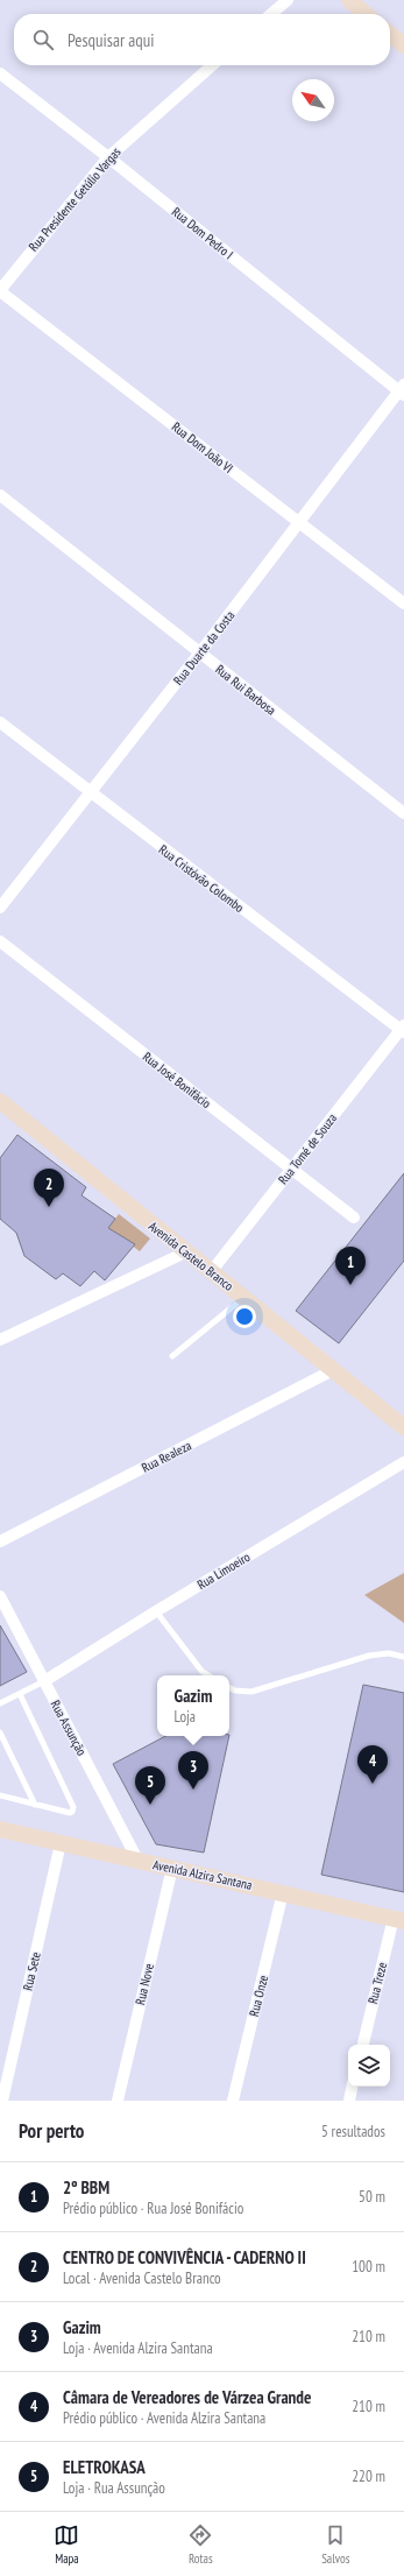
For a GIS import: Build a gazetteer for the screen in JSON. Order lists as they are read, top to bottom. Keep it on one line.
{"streets":{"street":["Rua Presidente Getúlio Vargas","Rua Dom Pedro I","Rua Dom João VI","Rua Duarte da Costa","Rua Rui Barbosa","Rua Cristóvão Colombo","Rua José Bonifácio","Rua Tomé de Souza","Avenida Castelo Branco","Rua Realeza","Rua Limoeiro","Rua Assunção","Avenida Alzira Santana","Rua Sete","Rua Treze","Rua Nove","Rua Onze"]},"crossings":[["Rua Presidente Getúlio Vargas","Rua Dom Pedro I"],["Rua Presidente Getúlio Vargas","Rua Dom João VI"],["Rua Dom Pedro I","Rua Duarte da Costa"],["Rua Dom João VI","Rua Duarte da Costa"],["Rua Duarte da Costa","Rua Rui Barbosa"],["Rua Duarte da Costa","Rua Cristóvão Colombo"],["Rua Cristóvão Colombo","Rua Tomé de Souza"],["Rua José Bonifácio","Rua Tomé de Souza"],["Rua Tomé de Souza","Avenida Castelo Branco"],["Avenida Castelo Branco","Rua Realeza"],["Rua Limoeiro","Rua Assunção"],["Rua Assunção","Avenida Alzira Santana"],["Avenida Alzira Santana","Rua Sete"],["Avenida Alzira Santana","Rua Treze"],["Avenida Alzira Santana","Rua Nove"],["Avenida Alzira Santana","Rua Onze"]],"north":"top left","page":{"search":"Pesquisar aqui","pins":["2","1","4","3","5"],"popup":["Gazim","Loja"],"heading":["Por perto","5 resultados"],"list":[{"mark":"1","name":"2º BBM","note":"Prédio público · Rua José Bonifácio","value":"50 m"},{"mark":"2","name":"CENTRO DE CONVIVÊNCIA - CADERNO II","note":"Local · Avenida Castelo Branco","value":"100 m"},{"mark":"3","name":"Gazim","note":"Loja · Avenida Alzira Santana","value":"210 m"},{"mark":"4","name":"Câmara de Vereadores de Várzea Grande","note":"Prédio público · Avenida Alzira Santana","value":"210 m"},{"mark":"5","name":"ELETROKASA","note":"Loja · Rua Assunção","value":"220 m"}],"nav":["Mapa","Rotas","Salvos"]}}
